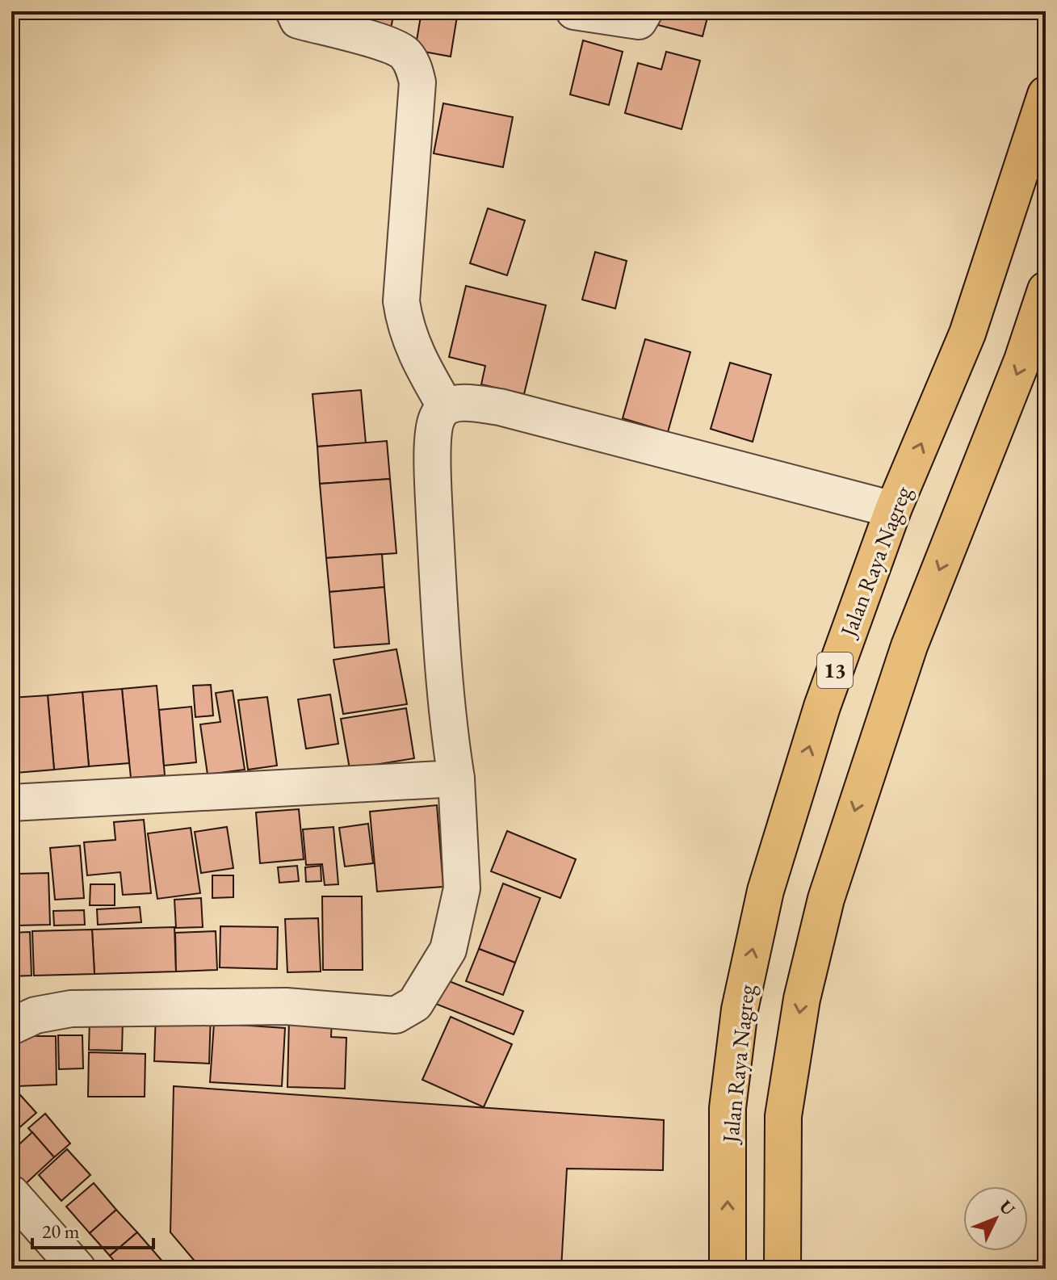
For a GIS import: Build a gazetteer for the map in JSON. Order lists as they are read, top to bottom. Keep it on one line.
{"streets":{"highway":["Jalan Raya Nagreg","13"]},"scale_bar":"20 m","north":"top right"}
